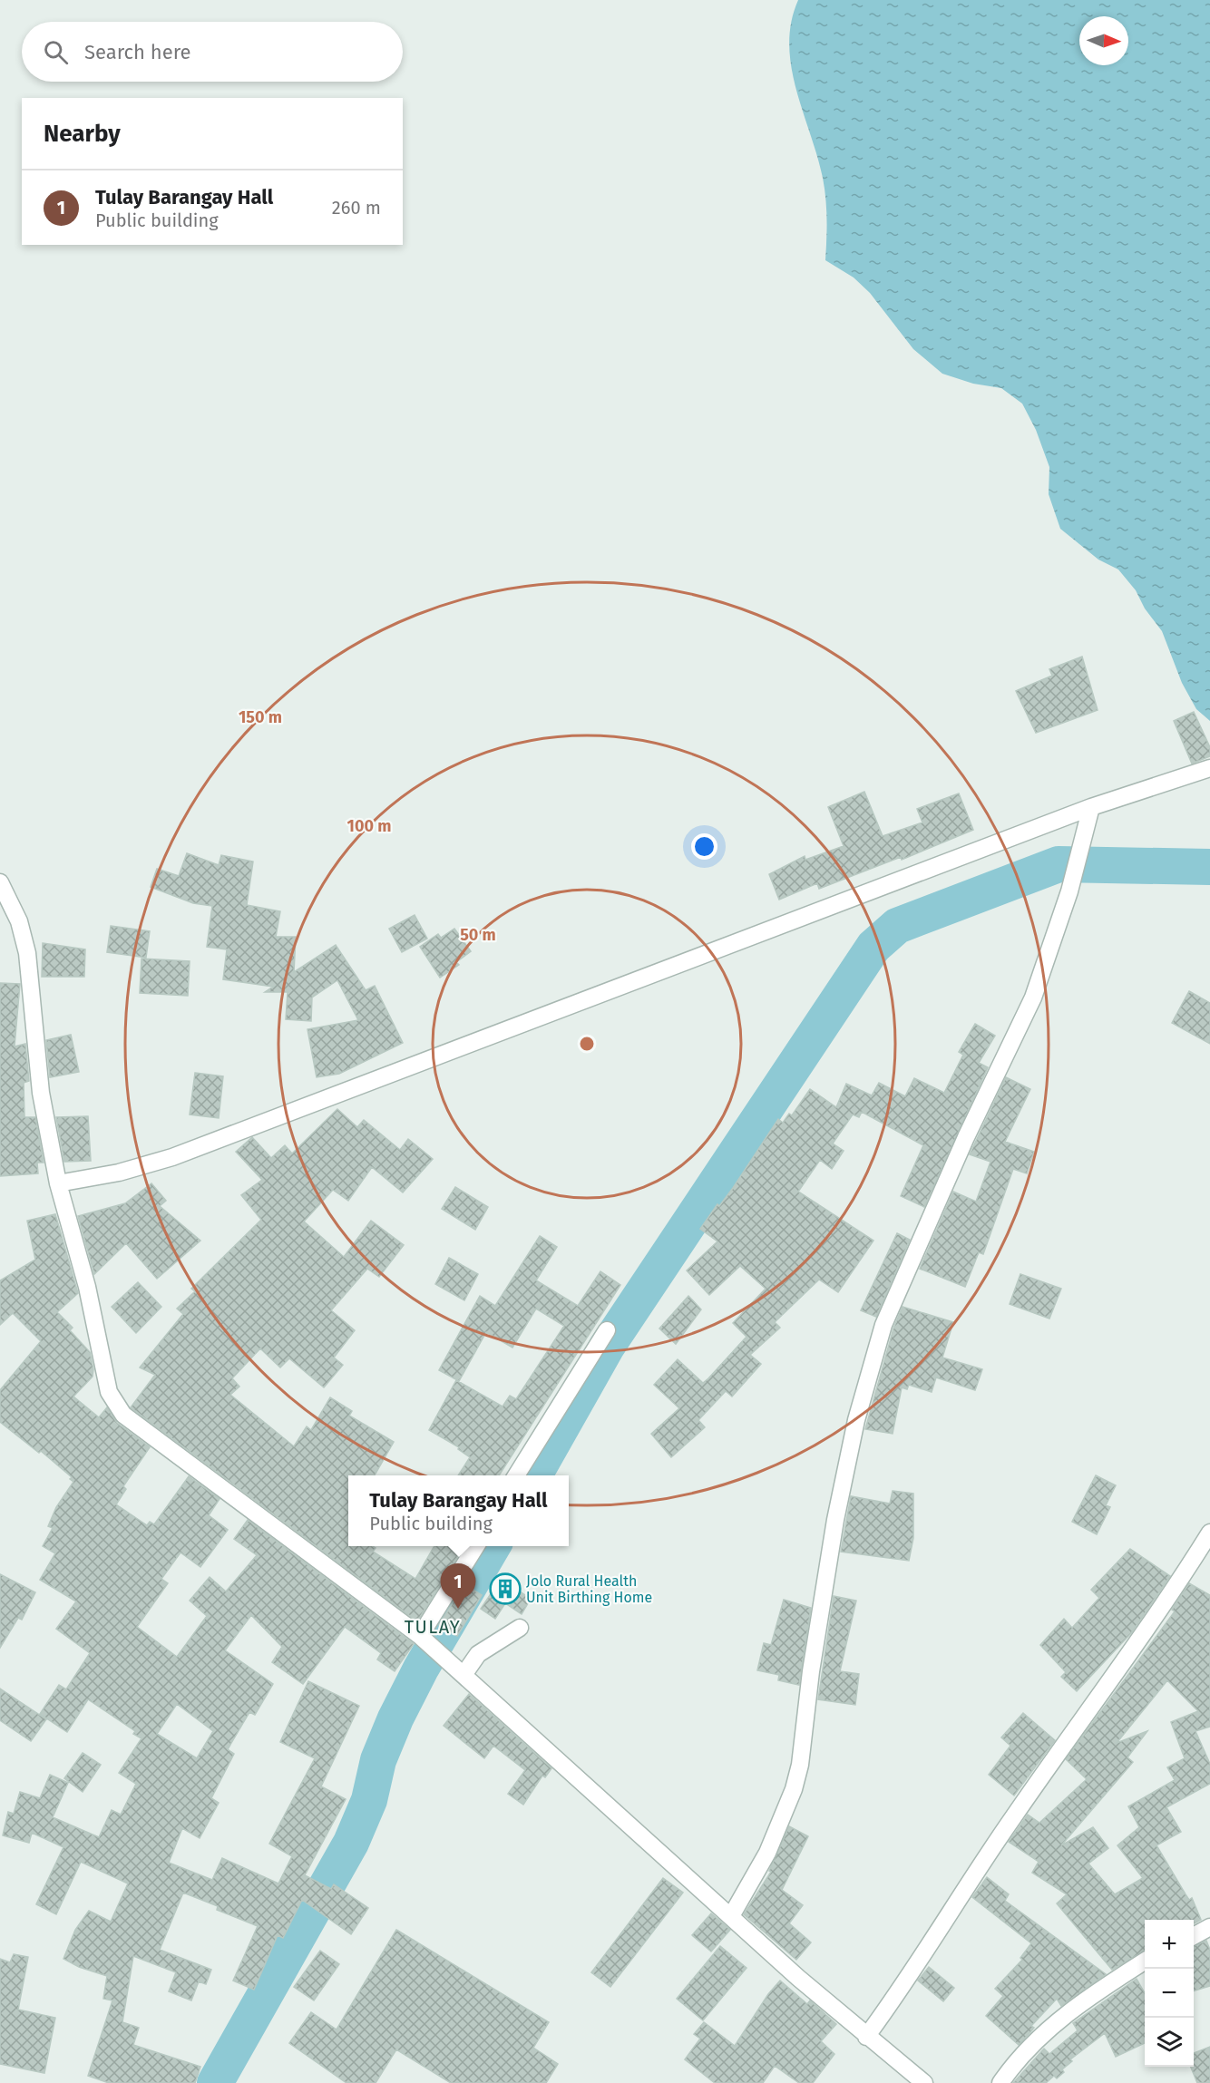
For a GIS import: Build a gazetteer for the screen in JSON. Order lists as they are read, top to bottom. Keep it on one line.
{"districts":["TULAY"],"places":{"building":["Jolo Rural Health Unit Birthing Home"]},"north":"right","page":{"search":"Search here","heading":"Nearby","list":[{"mark":"1","name":"Tulay Barangay Hall","note":"Public building","value":"260 m"}],"popup":["Tulay Barangay Hall","Public building"],"pins":"1","map_buttons":["+","−"]},"rings":["150 m","100 m","50 m"]}
